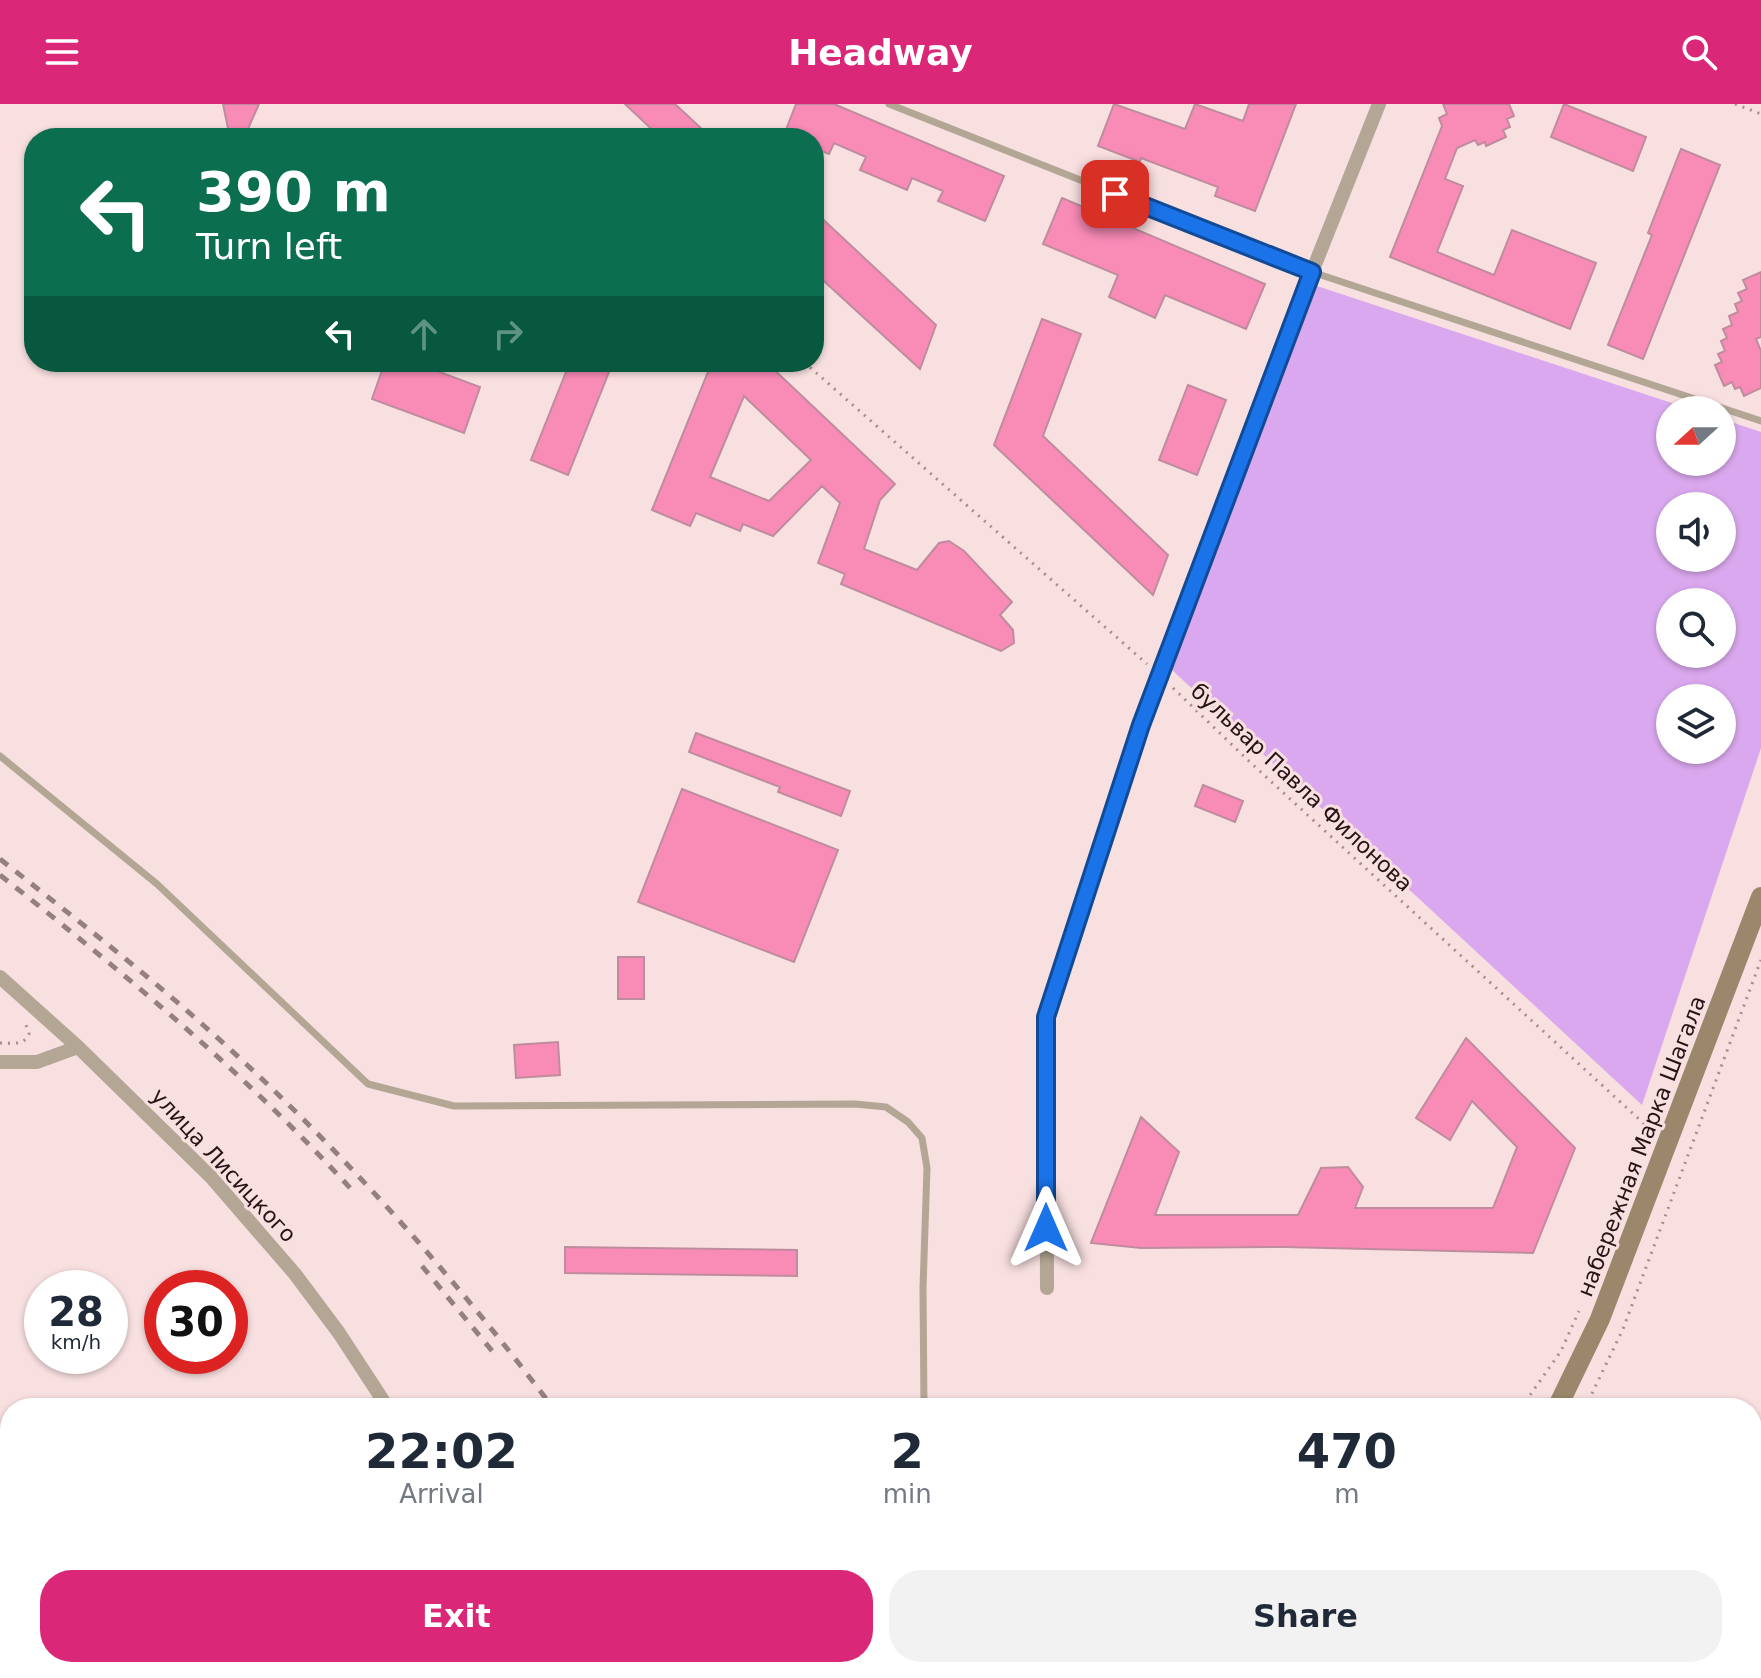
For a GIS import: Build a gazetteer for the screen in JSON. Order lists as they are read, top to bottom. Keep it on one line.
{"streets":{"main road":["набережная Марка Шагала"],"street":["улица Лисицкого"],"path":["бульвар Павла Филонова"]},"crossings":[["бульвар Павла Филонова","набережная Марка Шагала"]],"north":"left","page":{"header":"Headway","turn":["390 m","Turn left"],"speed":"28 km/h","limit":"30","eta":["22:02","Arrival","2","min","470","m"],"buttons":["Exit","Share"]}}
